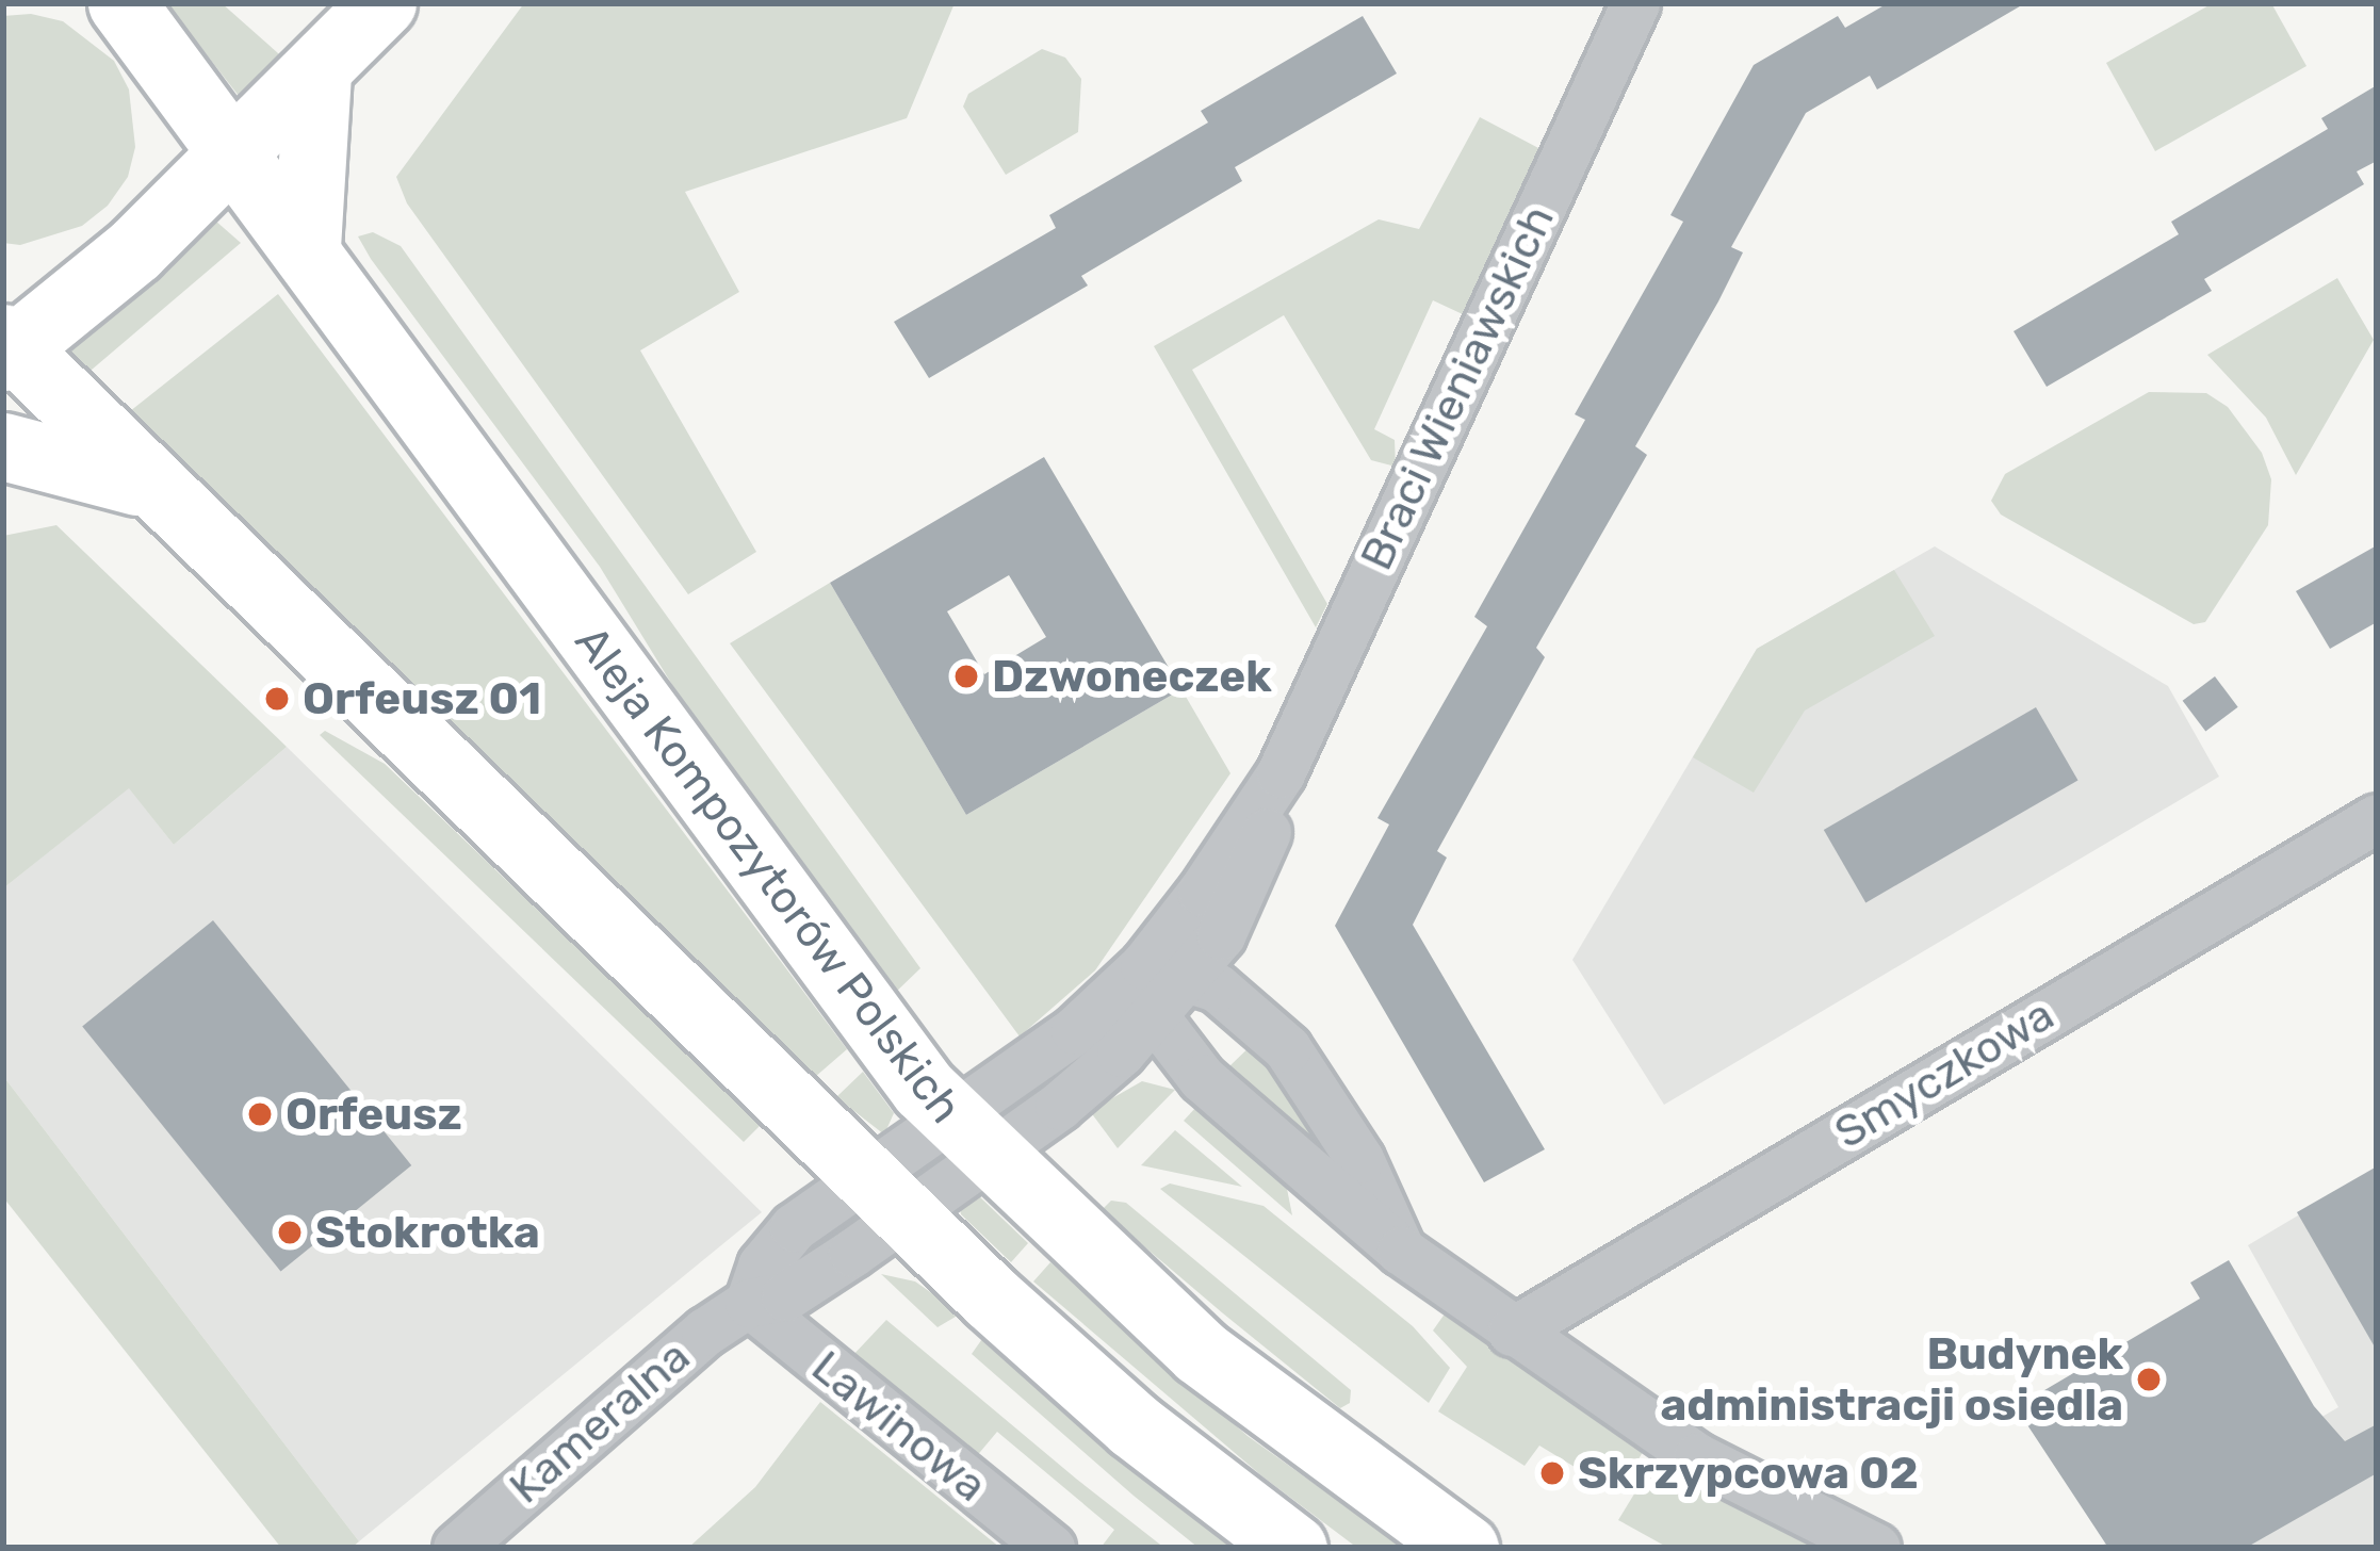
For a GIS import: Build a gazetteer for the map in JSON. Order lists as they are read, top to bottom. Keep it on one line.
{"streets":{"street":["Braci Wieniawskich","Aleja Kompozytorów Polskich","Smyczkowa","Kameralna","Lawinowa"]},"crossings":[["Braci Wieniawskich","Aleja Kompozytorów Polskich"],["Braci Wieniawskich","Kameralna"],["Aleja Kompozytorów Polskich","Kameralna"],["Kameralna","Lawinowa"]],"places":["Dzwoneczek","Orfeusz 01","Orfeusz","Stokrotka","Budynek administracji osiedla","Skrzypcowa 02"]}
